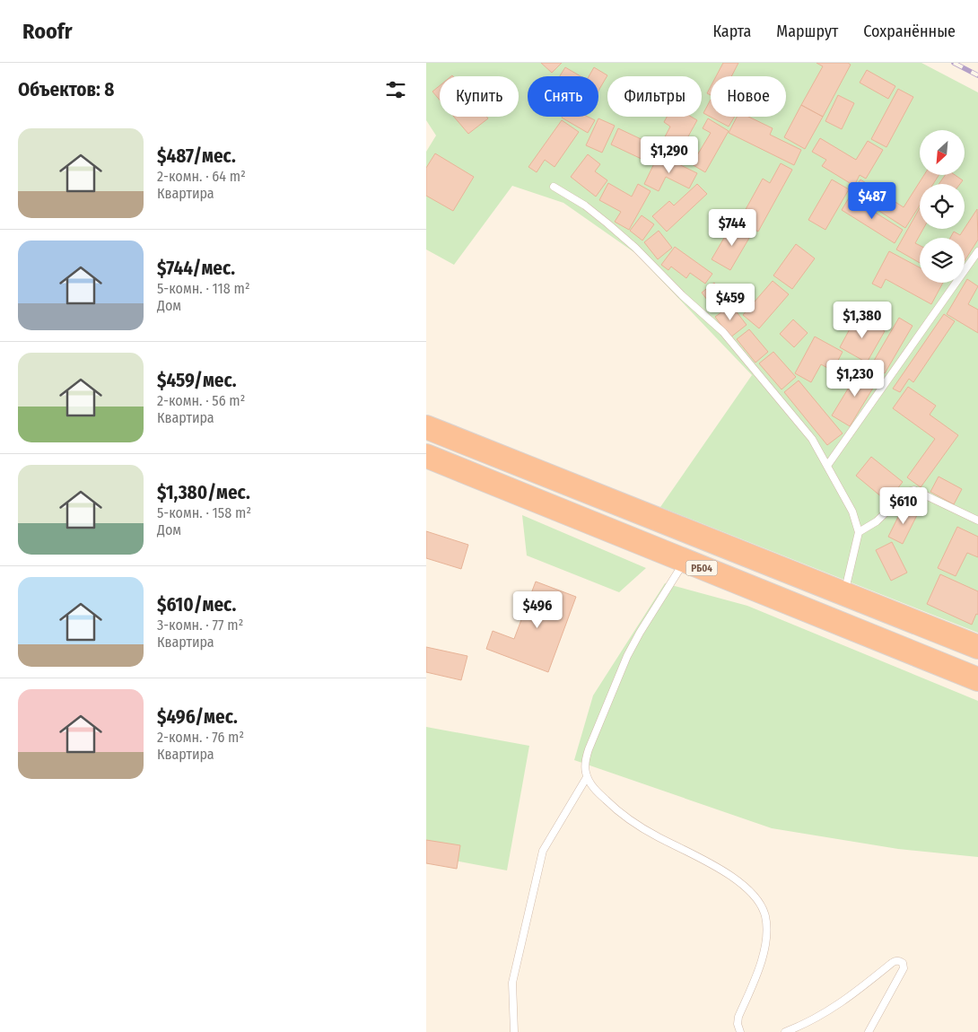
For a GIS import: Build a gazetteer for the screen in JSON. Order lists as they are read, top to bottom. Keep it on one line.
{"streets":{"highway":["РБ04"]},"north":"bottom left","page":{"header":"Roofr","nav":["Карта","Маршрут","Сохранённые"],"heading":"Объектов: 8","chip":["Купить","Снять","Фильтры","Новое"],"list":[{"name":"$487/мес.","note":"2-комн. · 64 m² · Квартира"},{"name":"$744/мес.","note":"5-комн. · 118 m² · Дом"},{"name":"$459/мес.","note":"2-комн. · 56 m² · Квартира"},{"name":"$1,380/мес.","note":"5-комн. · 158 m² · Дом"},{"name":"$610/мес.","note":"3-комн. · 77 m² · Квартира"},{"name":"$496/мес.","note":"2-комн. · 76 m² · Квартира"}],"price":["$1,290","$487","$744","$459","$1,380","$1,230","$610","$496"]}}
